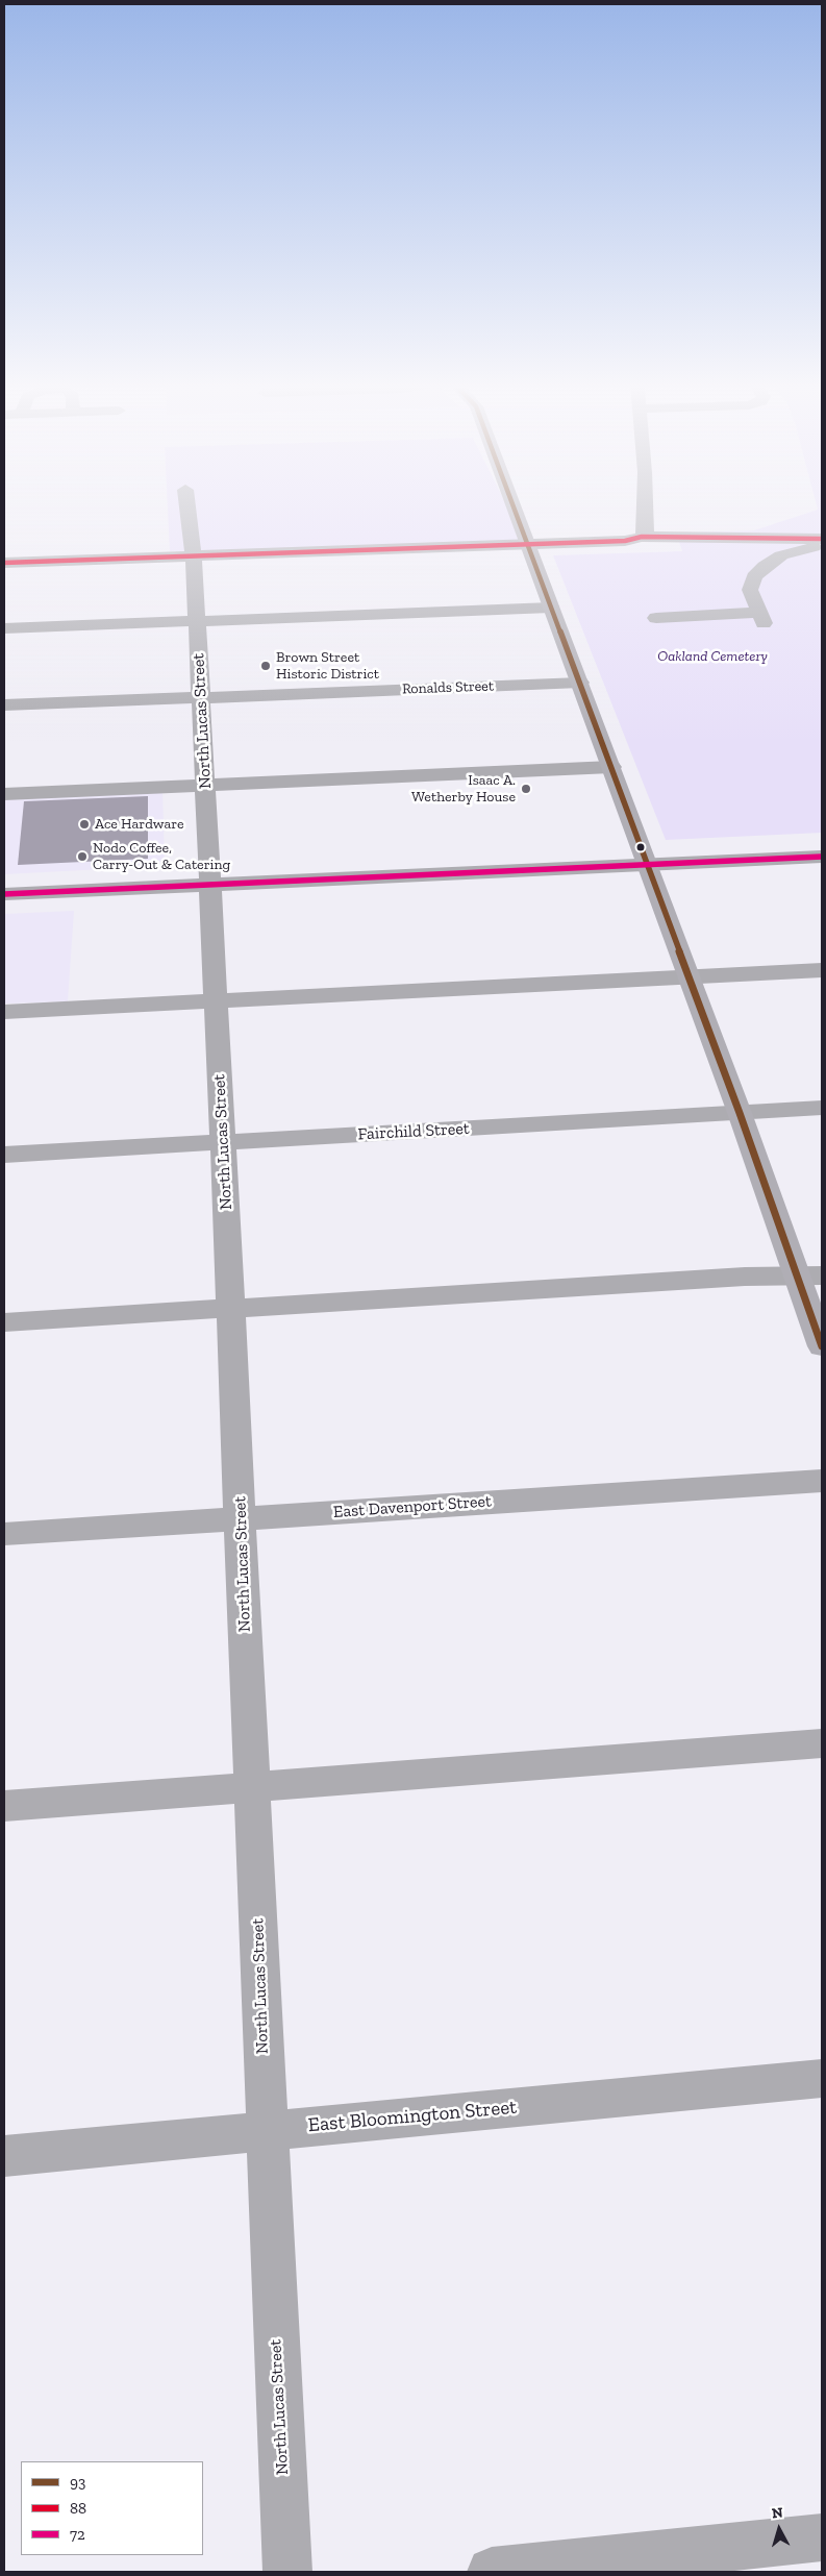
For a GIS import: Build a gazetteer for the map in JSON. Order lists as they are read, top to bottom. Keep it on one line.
{"streets":{"street":["Ronalds Street","North Lucas Street","Fairchild Street","East Davenport Street","East Bloomington Street"]},"crossings":[["Ronalds Street","North Lucas Street"],["North Lucas Street","Fairchild Street"],["North Lucas Street","East Davenport Street"],["North Lucas Street","East Bloomington Street"]],"parks":["Oakland Cemetery"],"places":["Brown Street Historic District","Isaac A. Wetherby House","Ace Hardware","Nodo Coffee, Carry-Out & Catering"],"lines":["transit line 93","transit line 88","transit line 72"],"legend":["93","88","72"],"north":"top"}
